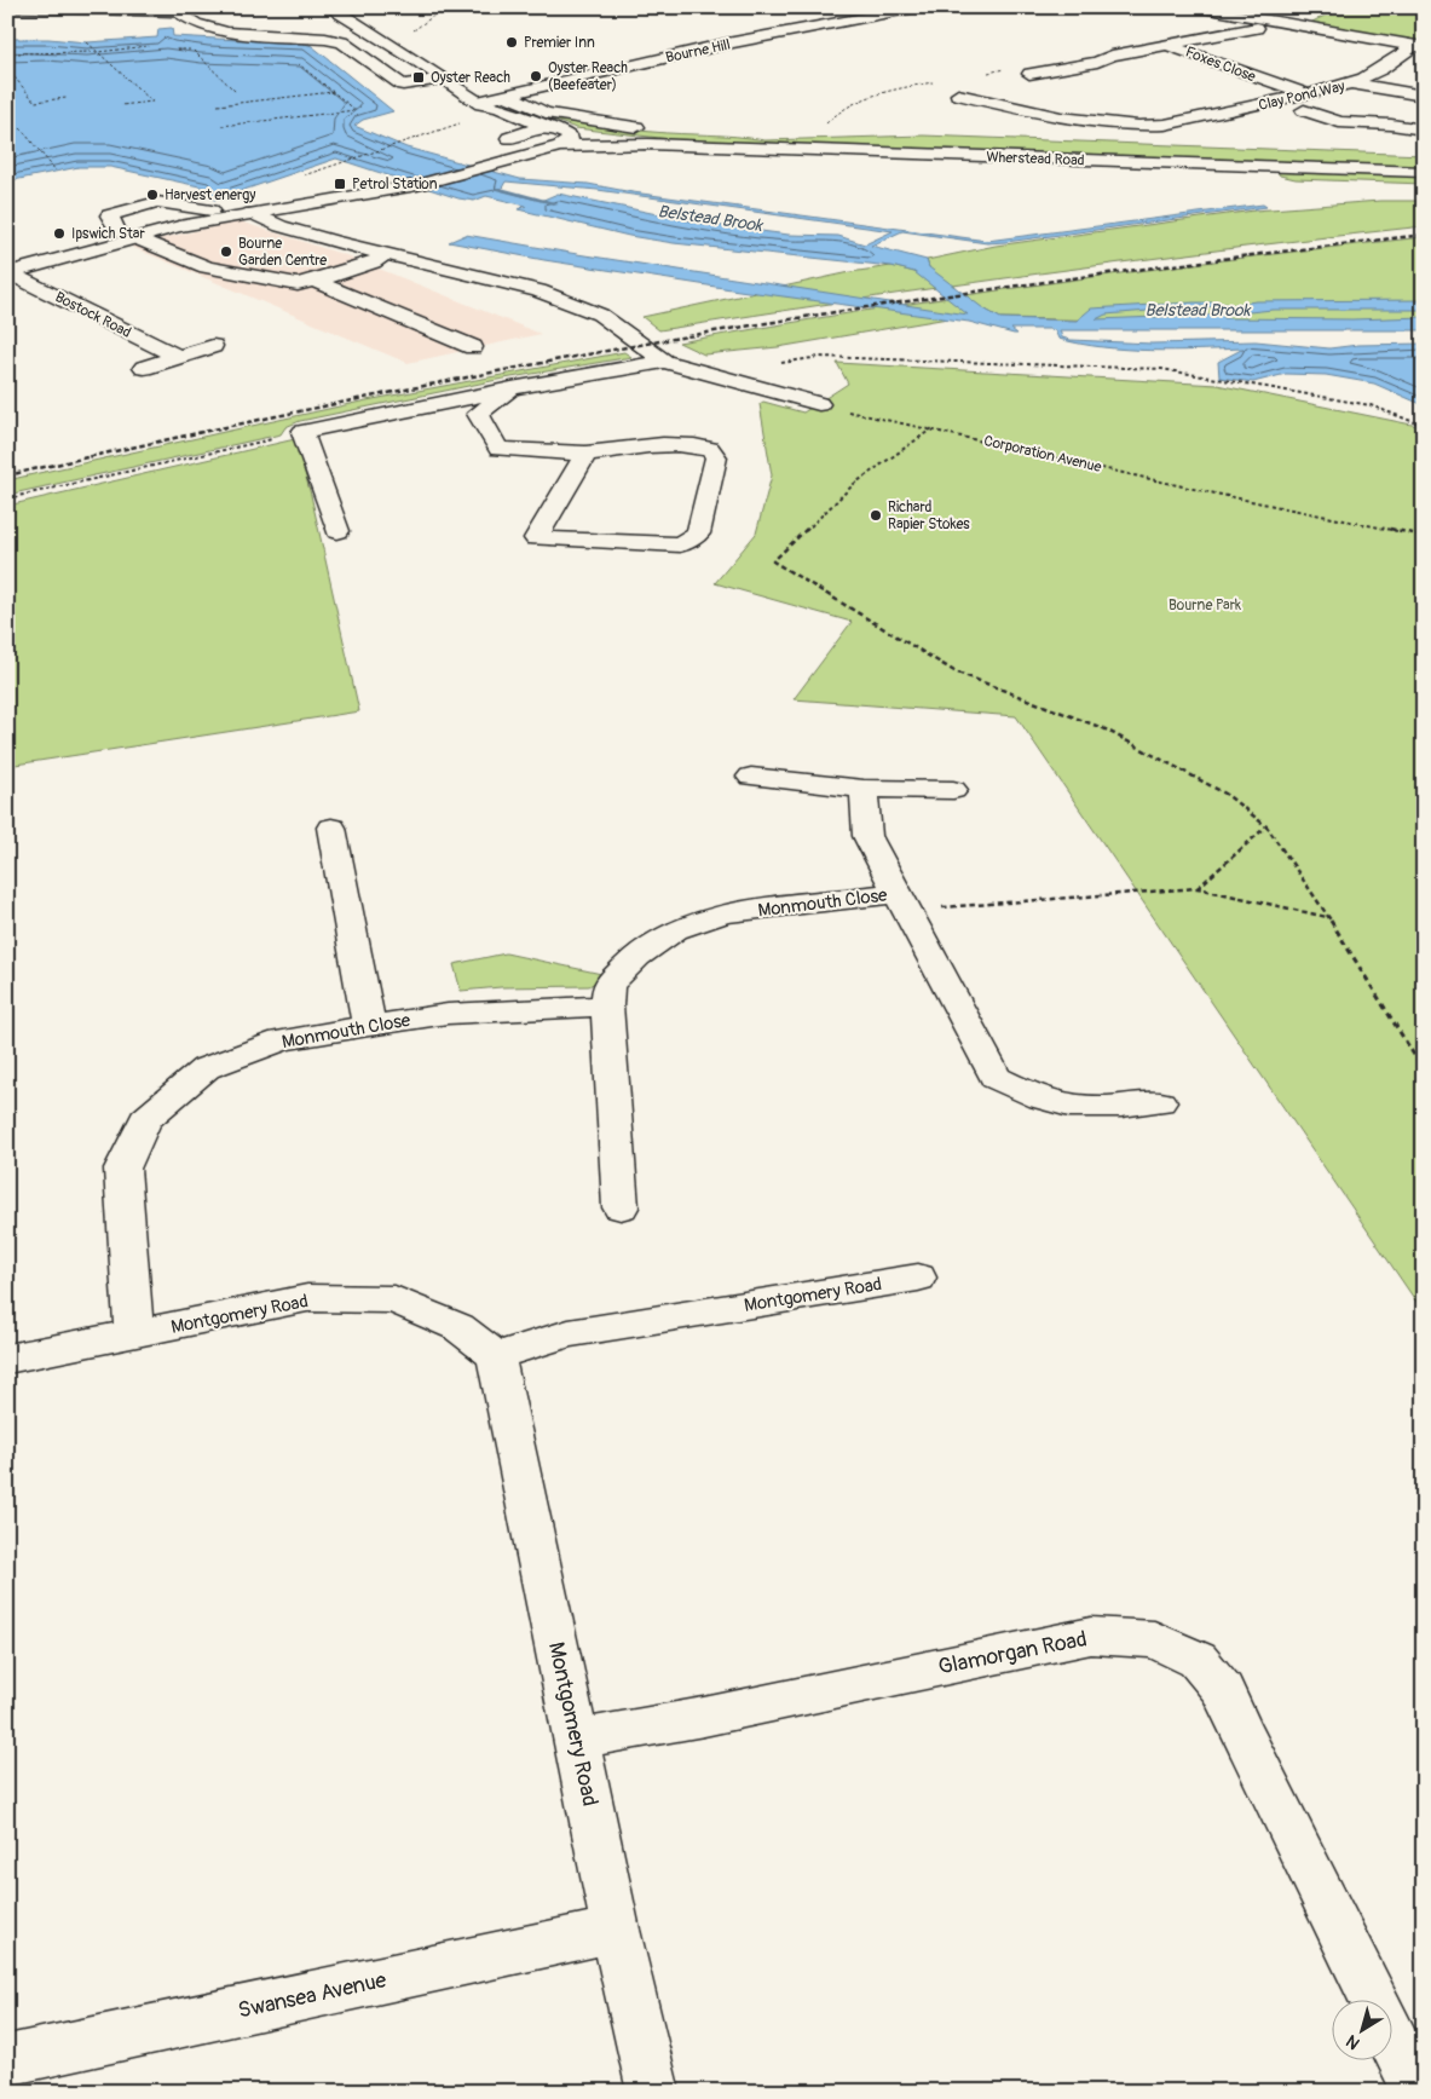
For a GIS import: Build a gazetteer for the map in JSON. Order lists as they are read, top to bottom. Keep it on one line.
{"streets":{"street":["Bourne Hill","Foxes Close","Clay Pond Way","Wherstead Road","Bostock Road","Monmouth Close","Montgomery Road","Glamorgan Road","Swansea Avenue"],"path":["Corporation Avenue"]},"crossings":[["Foxes Close","Clay Pond Way"],["Monmouth Close","Montgomery Road"],["Montgomery Road","Glamorgan Road"],["Montgomery Road","Swansea Avenue"]],"water":["Belstead Brook"],"parks":["Bourne Park"],"places":{"other":["Premier Inn","Oyster Reach (Beefeater)","Harvest energy","Ipswich Star","Bourne Garden Centre","Richard Rapier Stokes"],"transit":["Oyster Reach","Petrol Station"]},"north":"bottom left"}
